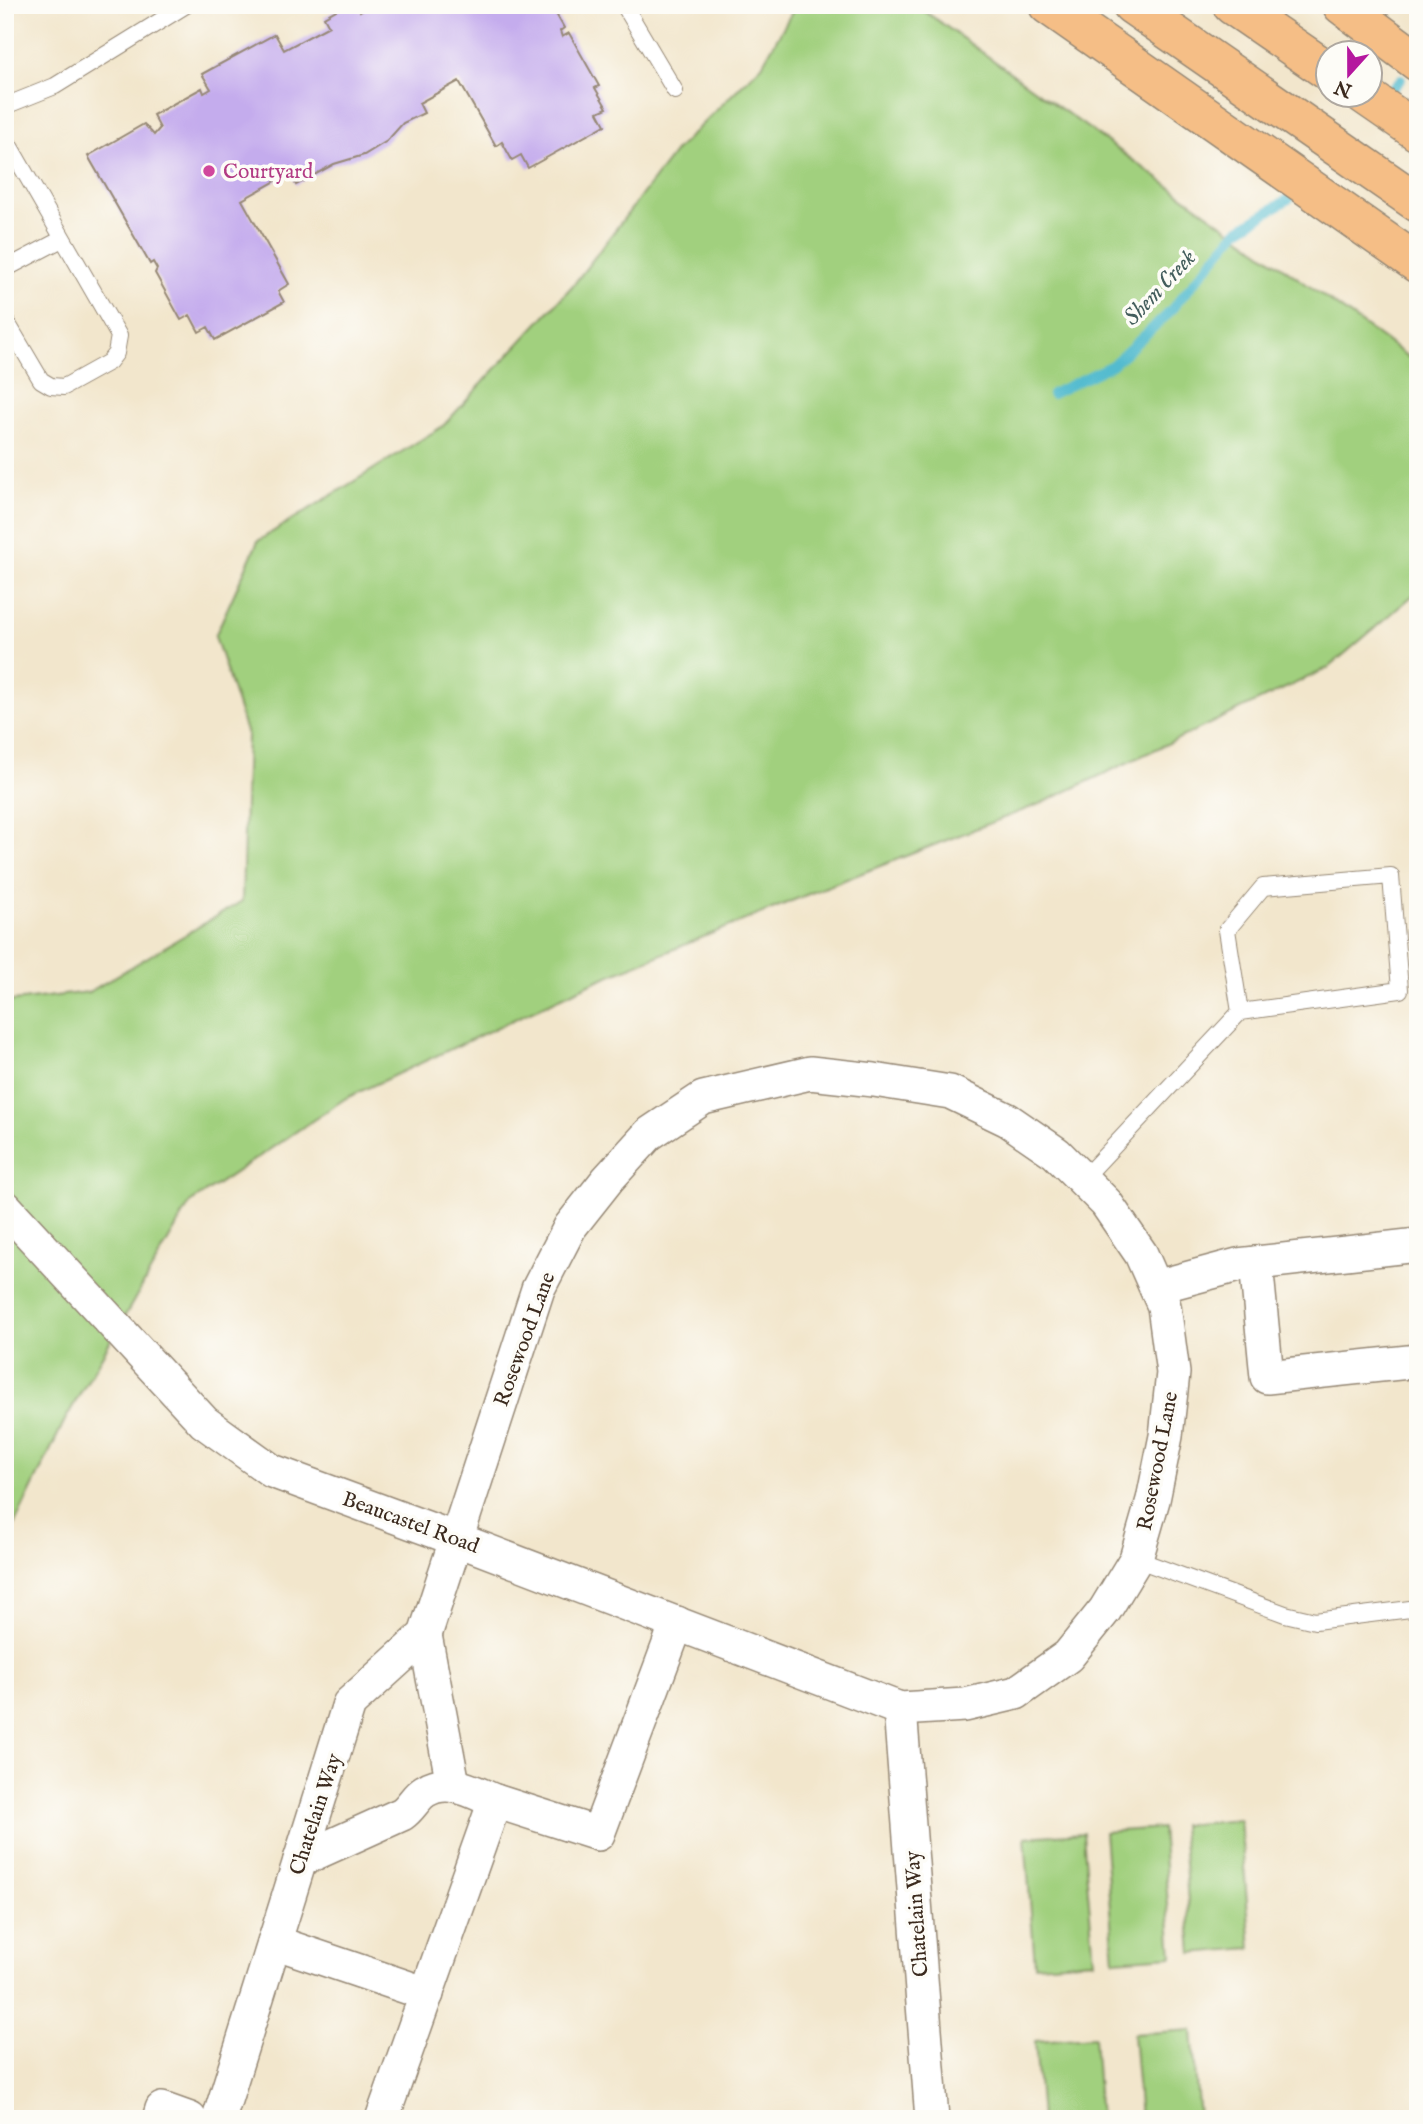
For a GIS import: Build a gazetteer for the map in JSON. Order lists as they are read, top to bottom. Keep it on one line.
{"streets":{"street":["Rosewood Lane","Beaucastel Road","Chatelain Way"]},"crossings":[["Rosewood Lane","Beaucastel Road"],["Rosewood Lane","Chatelain Way"],["Beaucastel Road","Chatelain Way"]],"water":["Shem Creek"],"places":["Courtyard"],"north":"bottom"}
